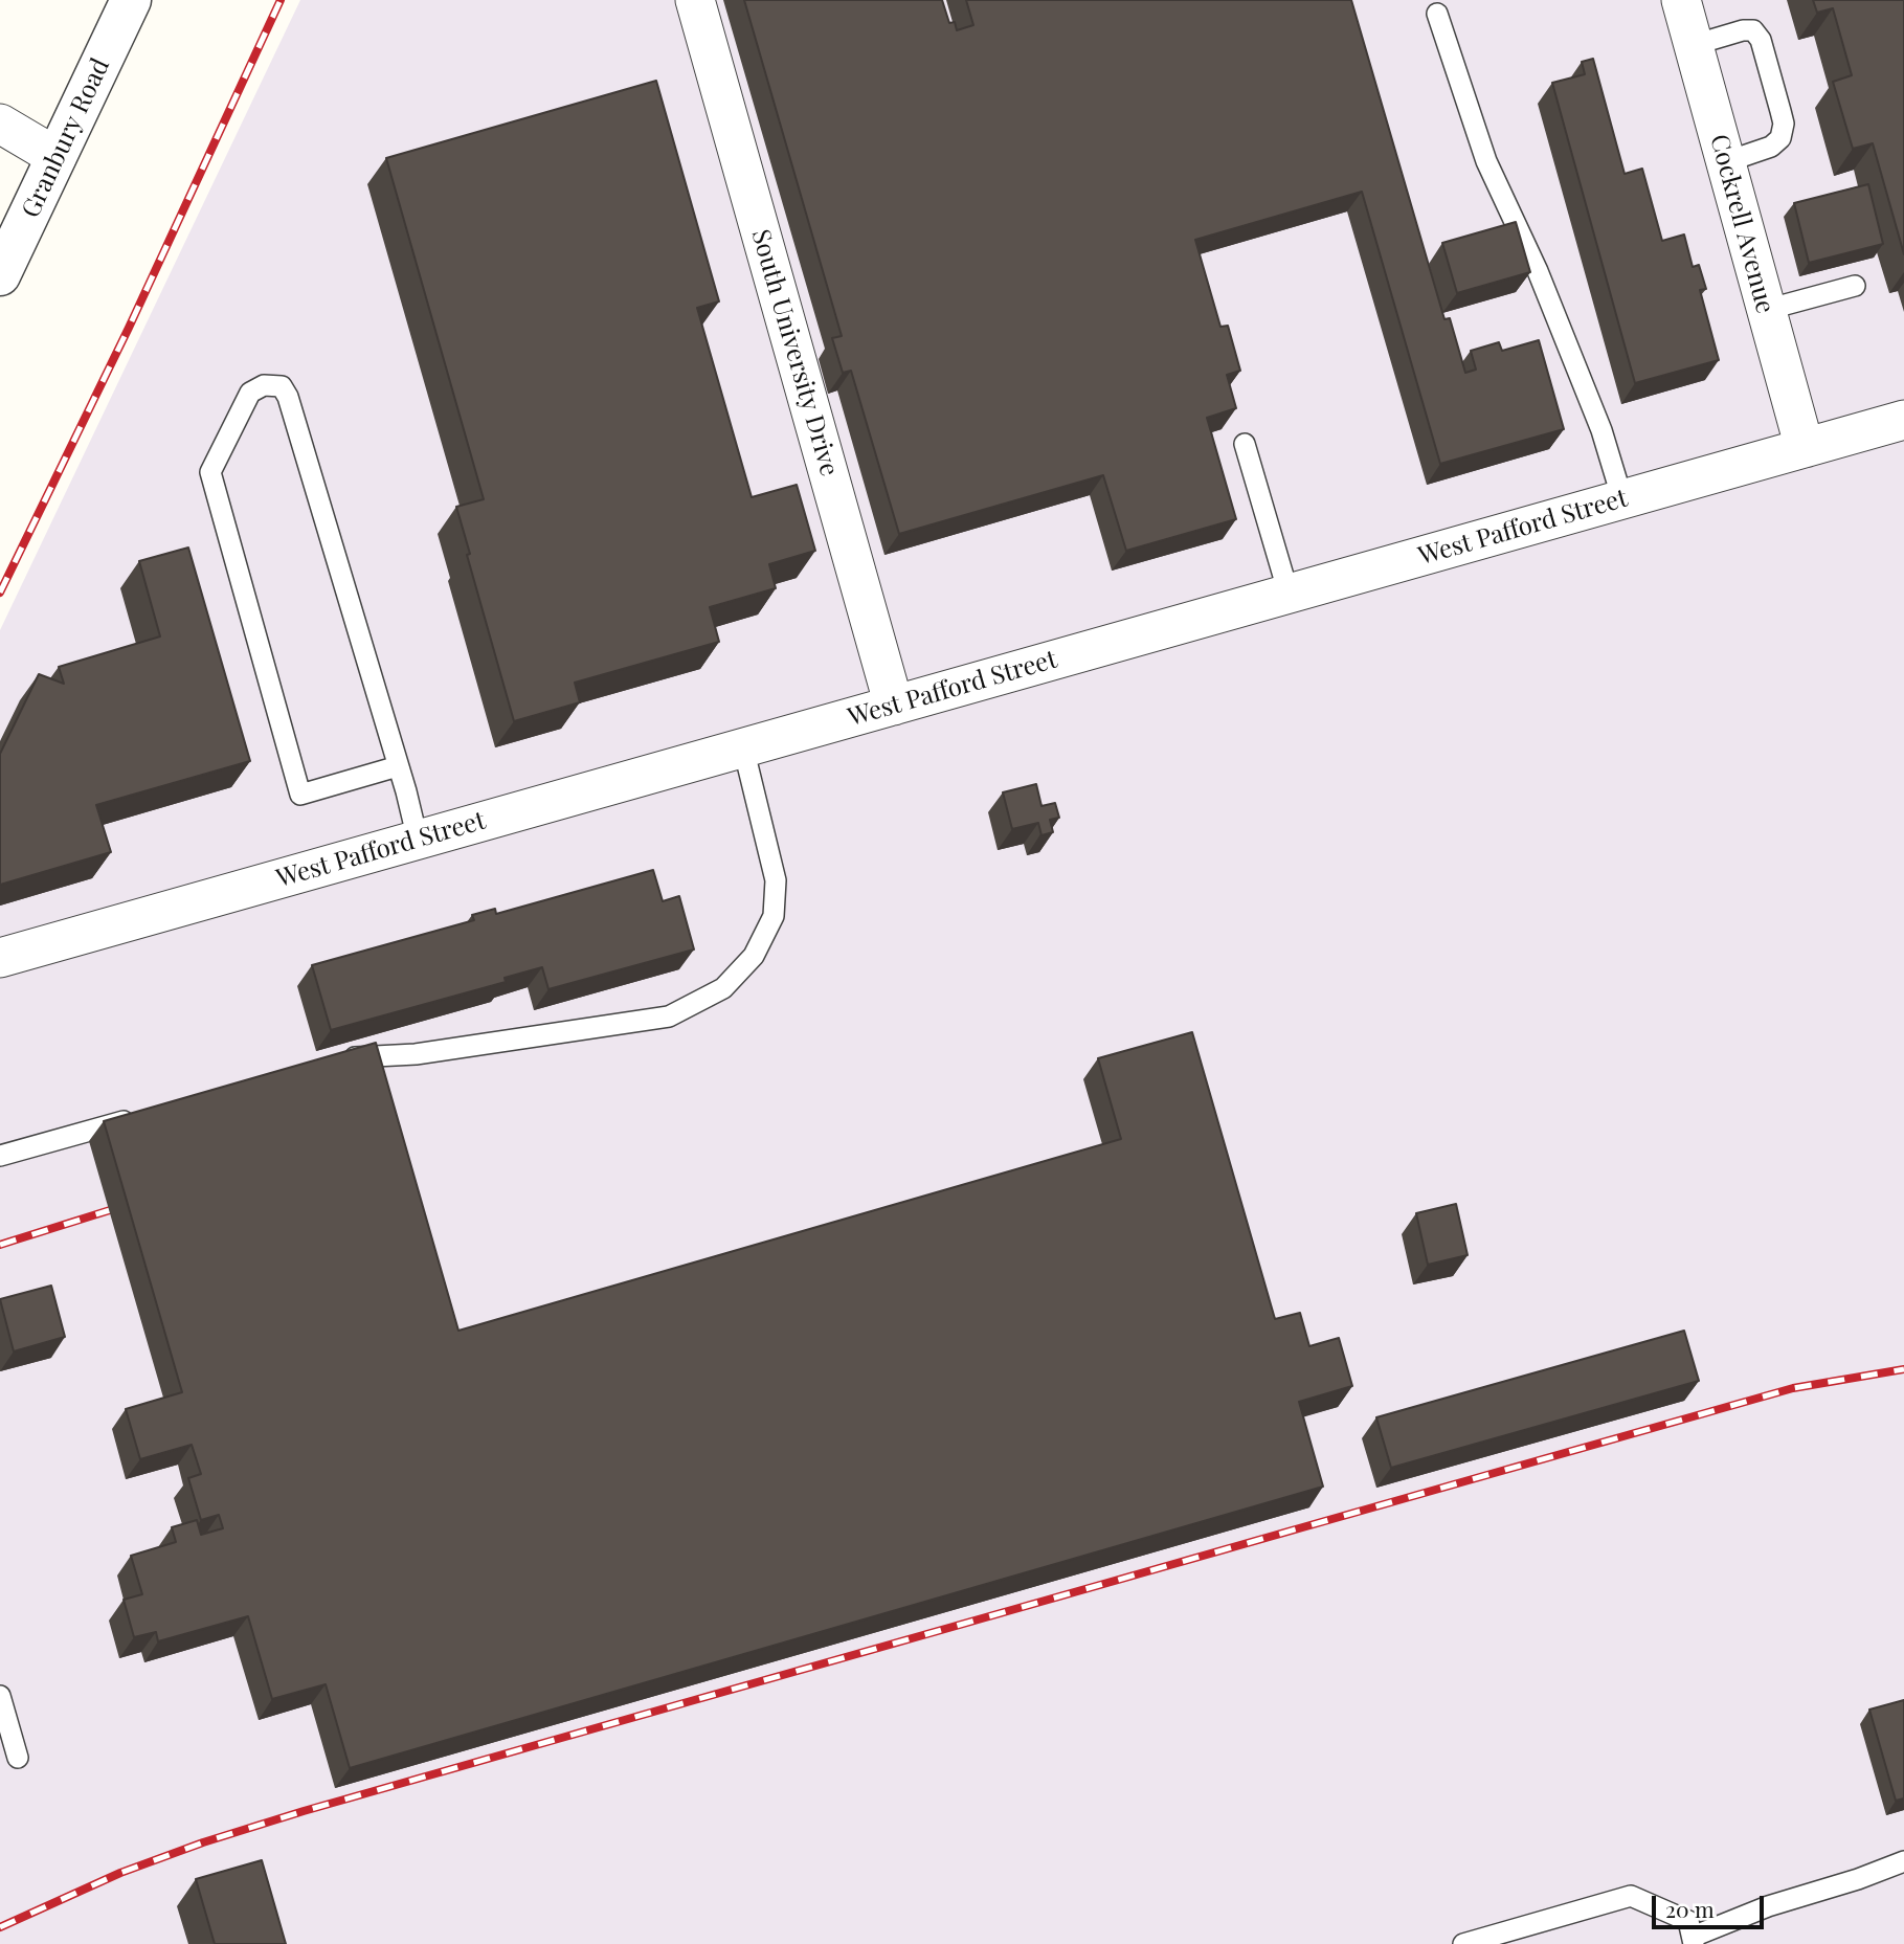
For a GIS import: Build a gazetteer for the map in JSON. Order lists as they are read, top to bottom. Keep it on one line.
{"streets":{"street":["Granbury Road","Cockrell Avenue","South University Drive","West Pafford Street"]},"crossings":[["Cockrell Avenue","West Pafford Street"],["South University Drive","West Pafford Street"]],"scale_bar":"20 m"}
